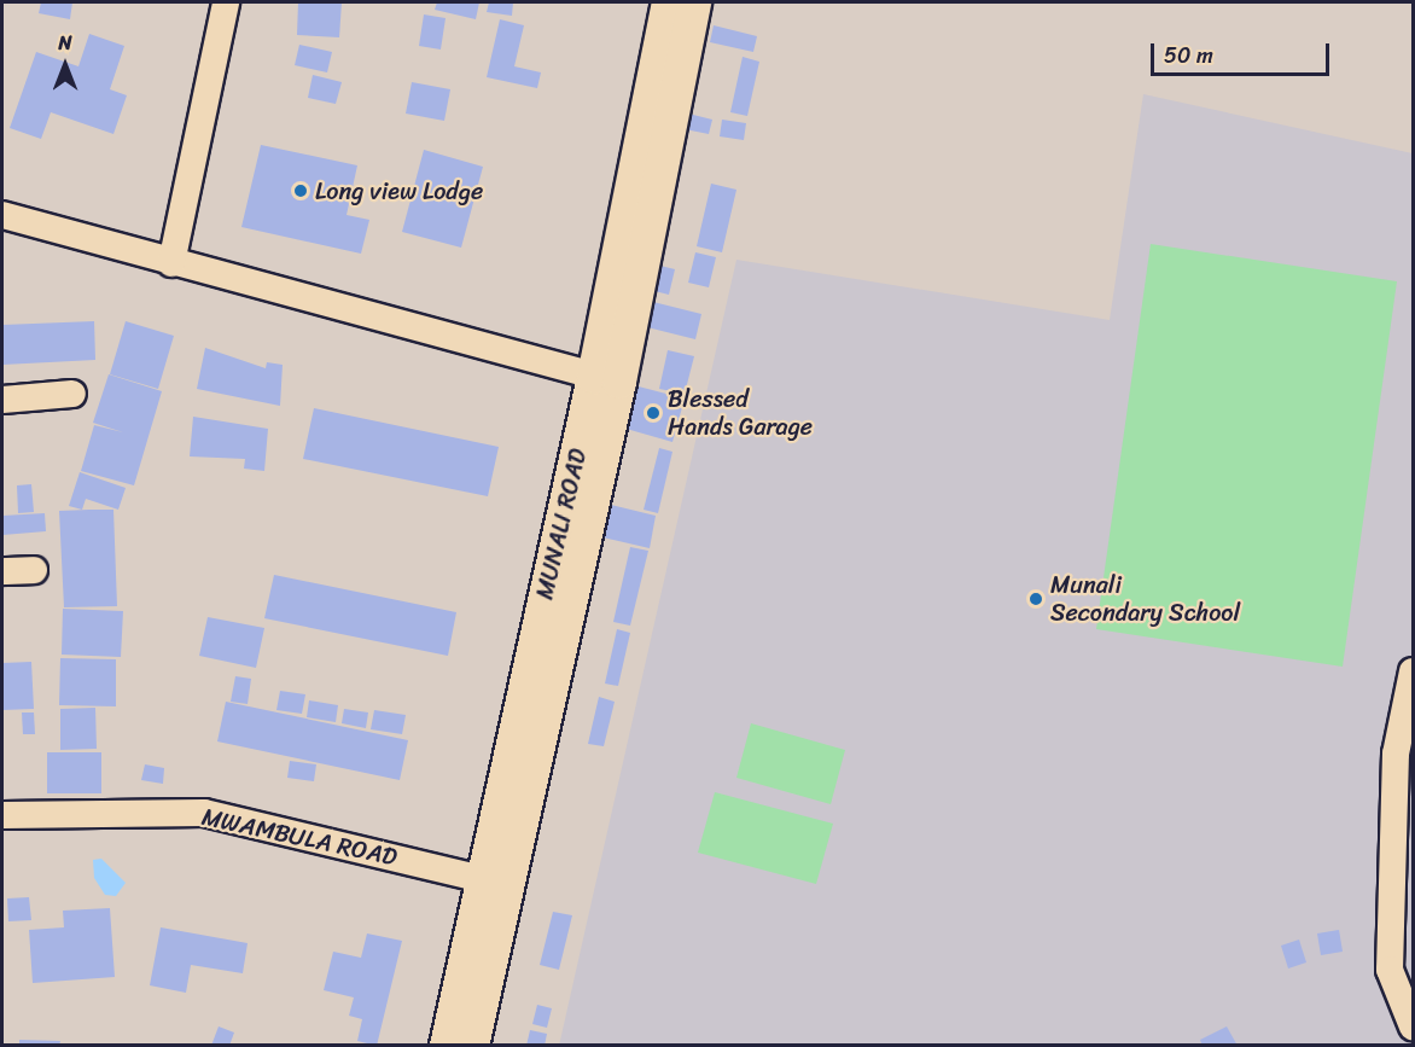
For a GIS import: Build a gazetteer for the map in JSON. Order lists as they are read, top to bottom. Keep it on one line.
{"streets":{"main road":["MUNALI ROAD"],"street":["MWAMBULA ROAD"]},"crossings":[["MUNALI ROAD","MWAMBULA ROAD"]],"places":["Long view Lodge","Blessed Hands Garage","Munali Secondary School"],"scale_bar":"50 m","north":"top"}
